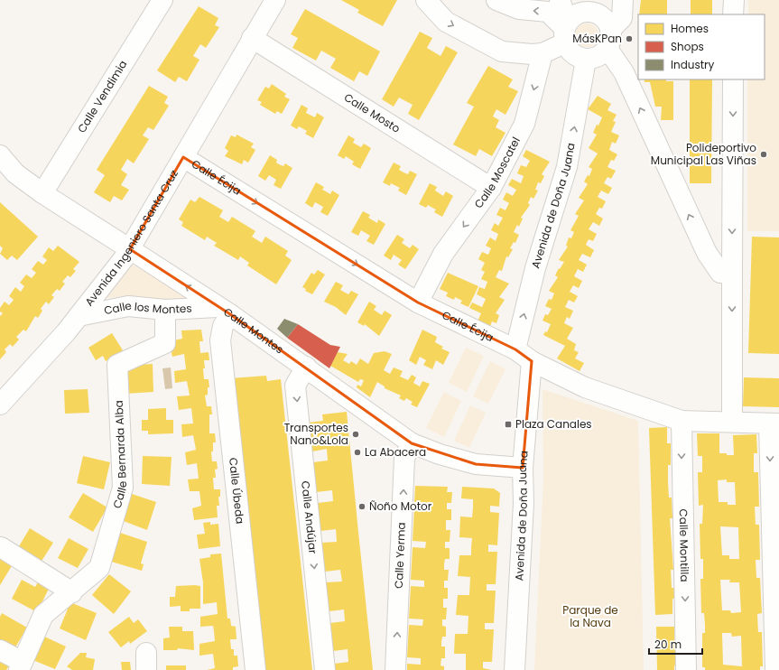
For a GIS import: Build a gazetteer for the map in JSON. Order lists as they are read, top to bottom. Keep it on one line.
{"streets":{"street":["Calle Vendimia","Calle Mosto","Calle Moscatel","Calle Écija","Avenida de Doña Juana","Avenida Ingeniero Santa Cruz","Calle los Montes","Calle Montes","Calle Bernarda Alba","Calle Úbeda","Calle Andújar","Calle Montilla","Calle Yerma"]},"crossings":[["Calle Vendimia","Calle Montes"],["Calle Mosto","Calle Moscatel"],["Calle Mosto","Avenida Ingeniero Santa Cruz"],["Calle Moscatel","Calle Écija"],["Calle Écija","Avenida de Doña Juana"],["Calle Écija","Avenida Ingeniero Santa Cruz"],["Calle Écija","Calle Montilla"],["Avenida de Doña Juana","Calle Montes"],["Avenida Ingeniero Santa Cruz","Calle los Montes"],["Avenida Ingeniero Santa Cruz","Calle Montes"],["Calle los Montes","Calle Montes"],["Calle los Montes","Calle Bernarda Alba"],["Calle los Montes","Calle Úbeda"],["Calle Montes","Calle Úbeda"],["Calle Montes","Calle Andújar"],["Calle Montes","Calle Yerma"]],"one_way":["Calle Moscatel","Calle Écija","Calle Andújar","Calle Yerma"],"parks":["Parque de la Nava"],"places":{"other":["MásKPan","Polideportivo Municipal Las Viñas","Transportes Nano&Lola","La Abacera","Ñoño Motor"],"transit":["Plaza Canales"]},"legend":["Homes","Shops","Industry"],"scale_bar":"20 m"}
